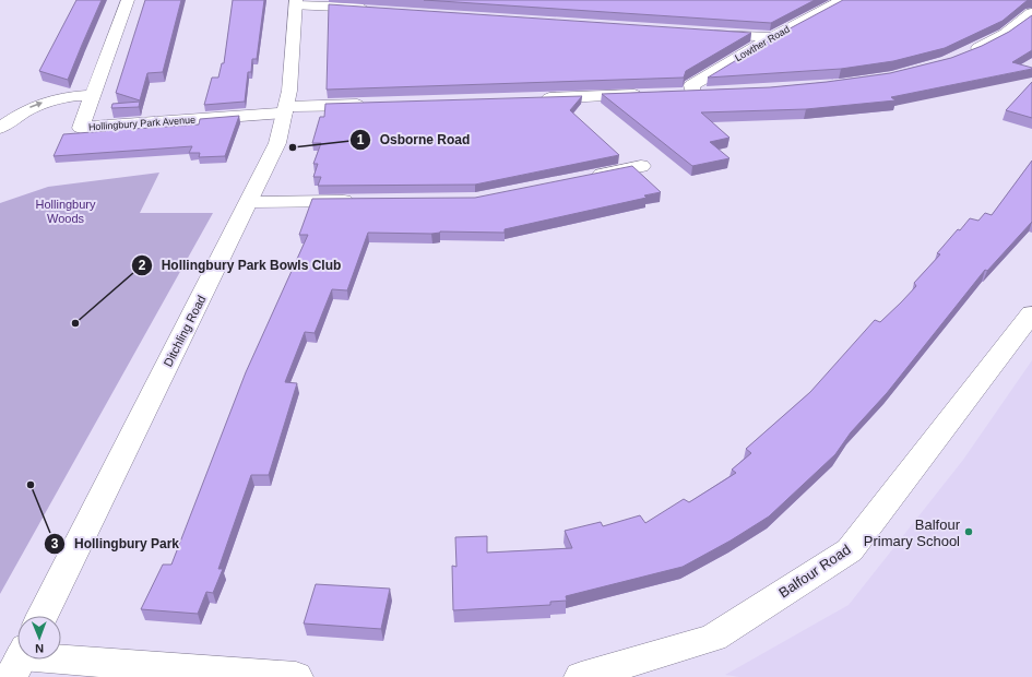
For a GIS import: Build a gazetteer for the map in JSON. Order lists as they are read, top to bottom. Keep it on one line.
{"streets":{"street":["Lowther Road","Hollingbury Park Avenue","Ditchling Road","Balfour Road"]},"crossings":[["Hollingbury Park Avenue","Ditchling Road"]],"parks":["Hollingbury Woods"],"places":["Osborne Road","Hollingbury Park Bowls Club","Hollingbury Park","Balfour Primary School"],"north":"bottom"}
